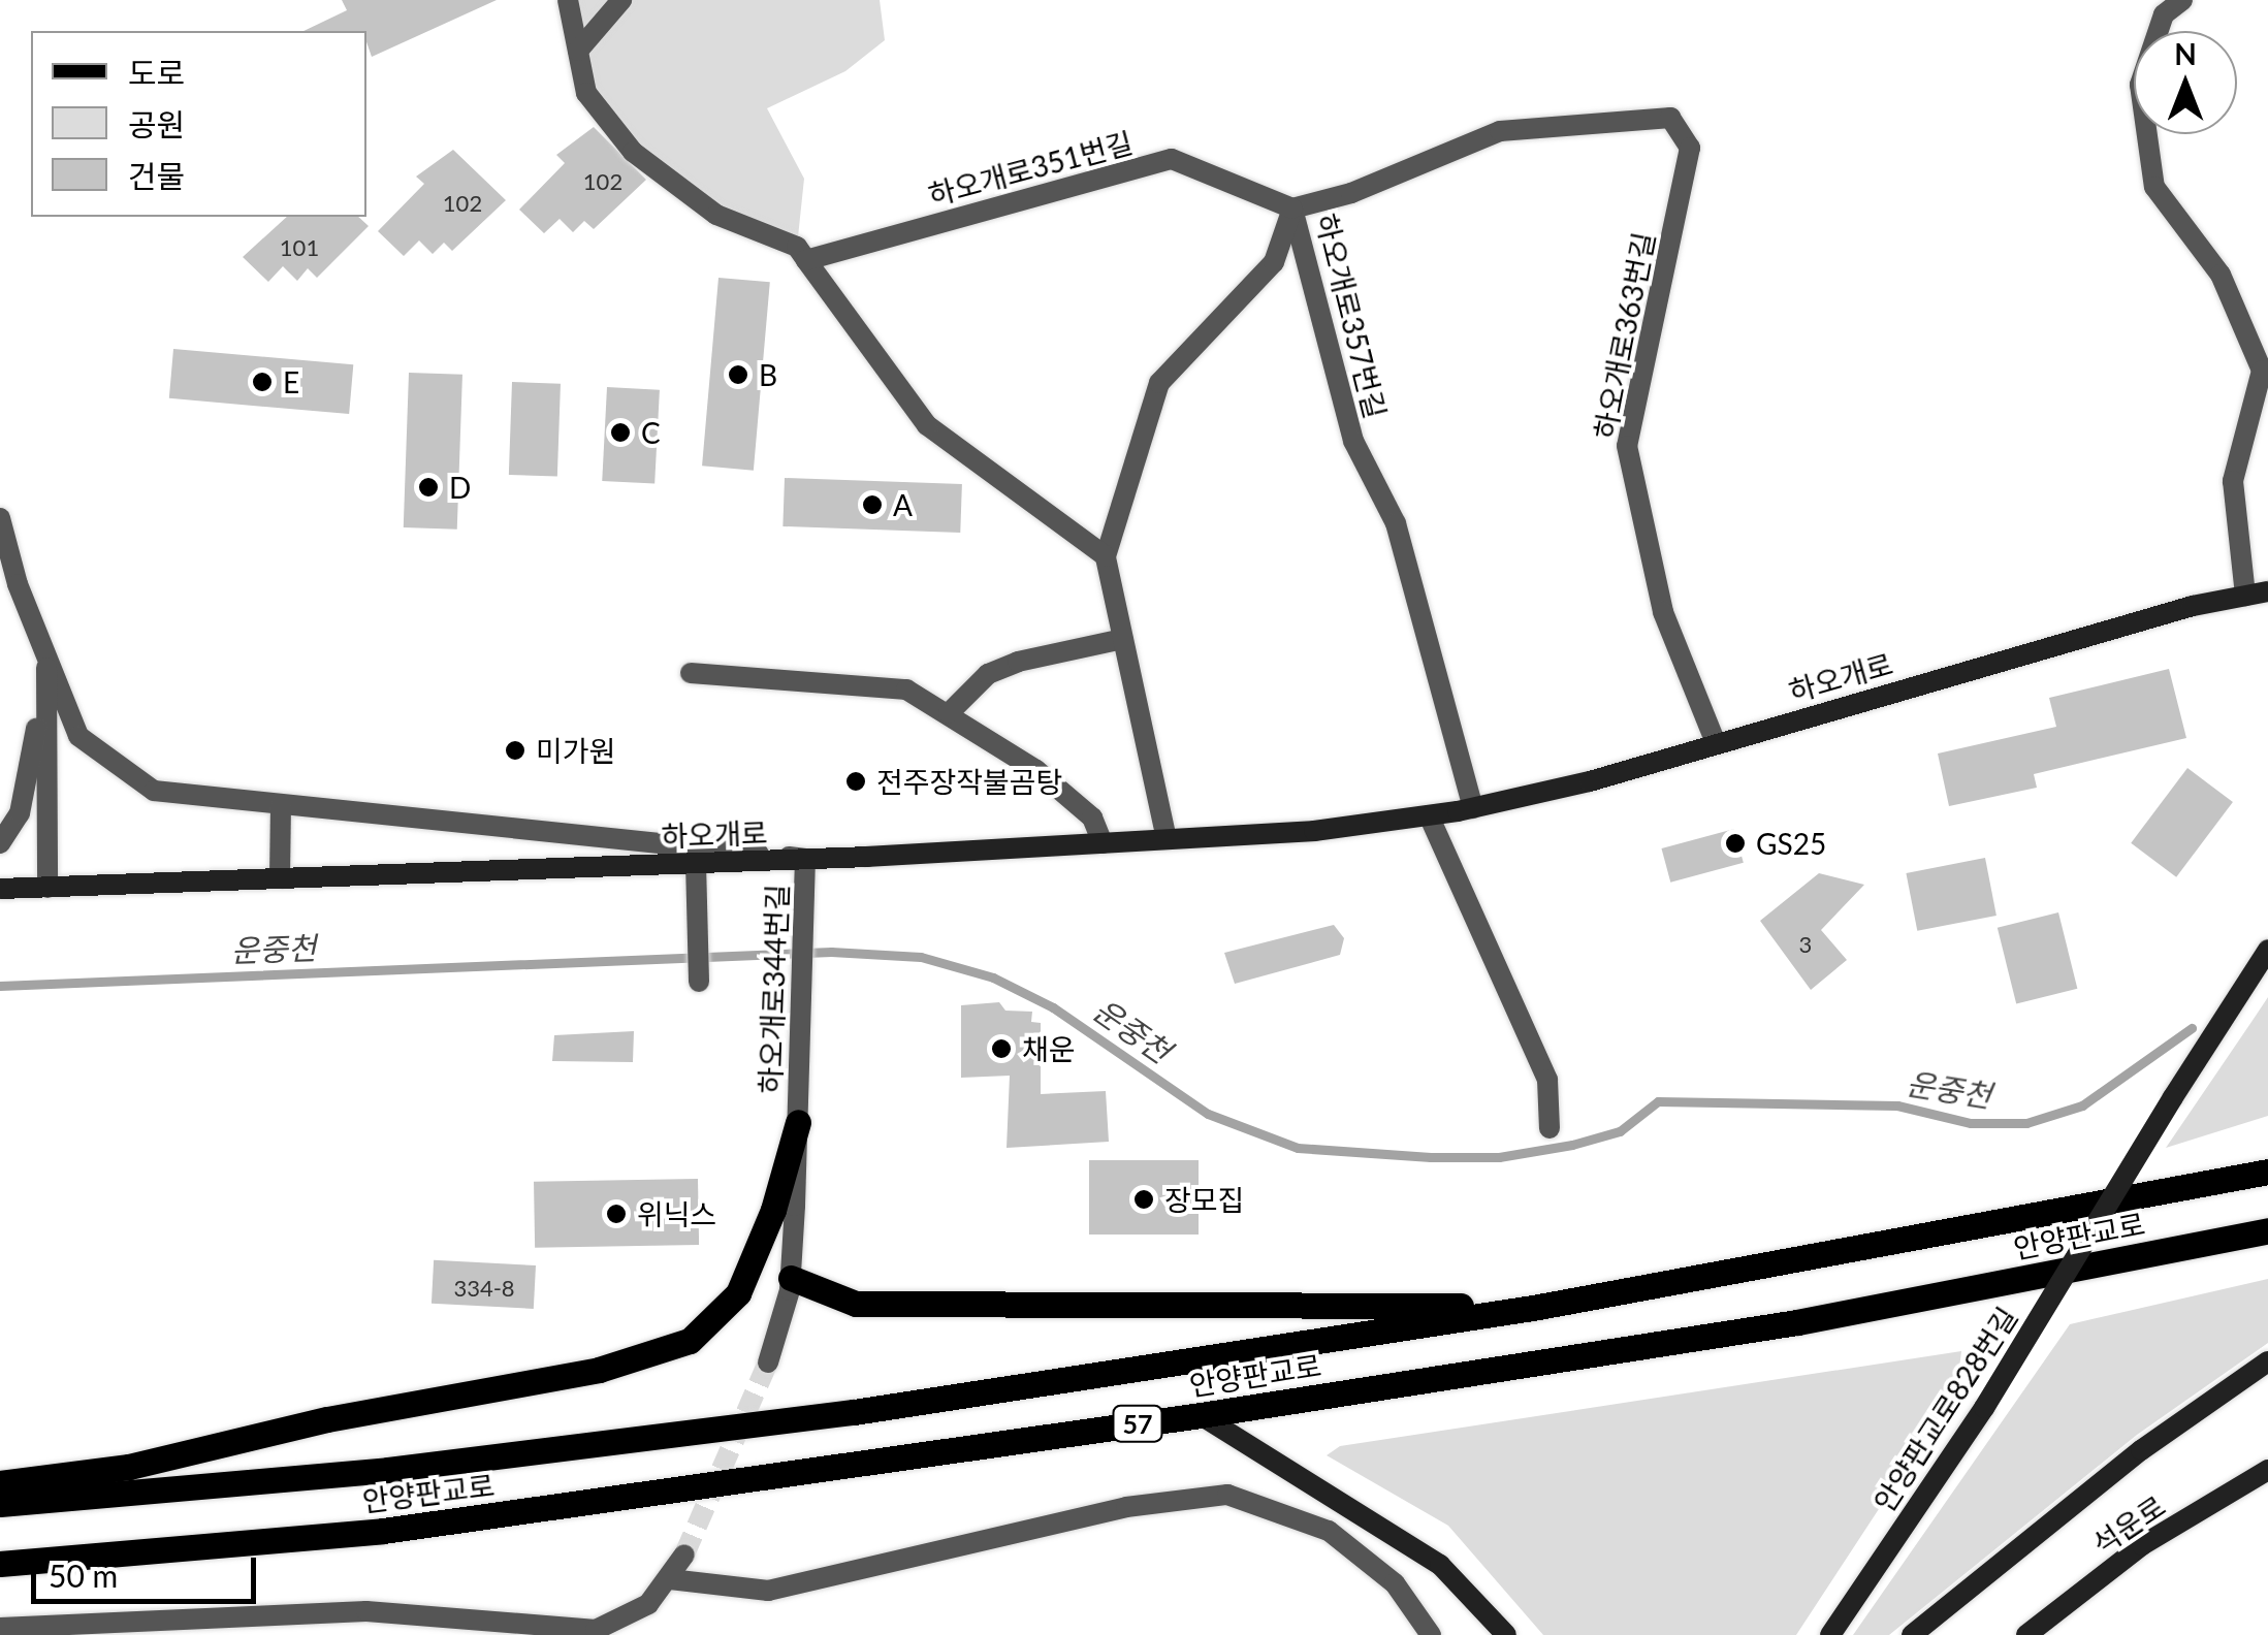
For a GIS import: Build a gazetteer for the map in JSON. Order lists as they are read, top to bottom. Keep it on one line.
{"streets":{"main road":["안양판교로","57"],"street":["하오개로351번길","하오개로357번길","하오개로363번길","하오개로","하오개로344번길","안양판교로828번길","석운로"]},"crossings":[["하오개로351번길","하오개로357번길"],["하오개로357번길","하오개로363번길"],["하오개로357번길","하오개로"],["하오개로363번길","하오개로"],["하오개로","하오개로344번길"]],"water":["운중천"],"places":["B","E","C","D","A","미가원","전주장작불곰탕","GS25","채운","장모집","위닉스"],"house_numbers":["102","102","101","3","334-8"],"legend":["도로","공원","건물"],"scale_bar":"50 m","north":"top"}
